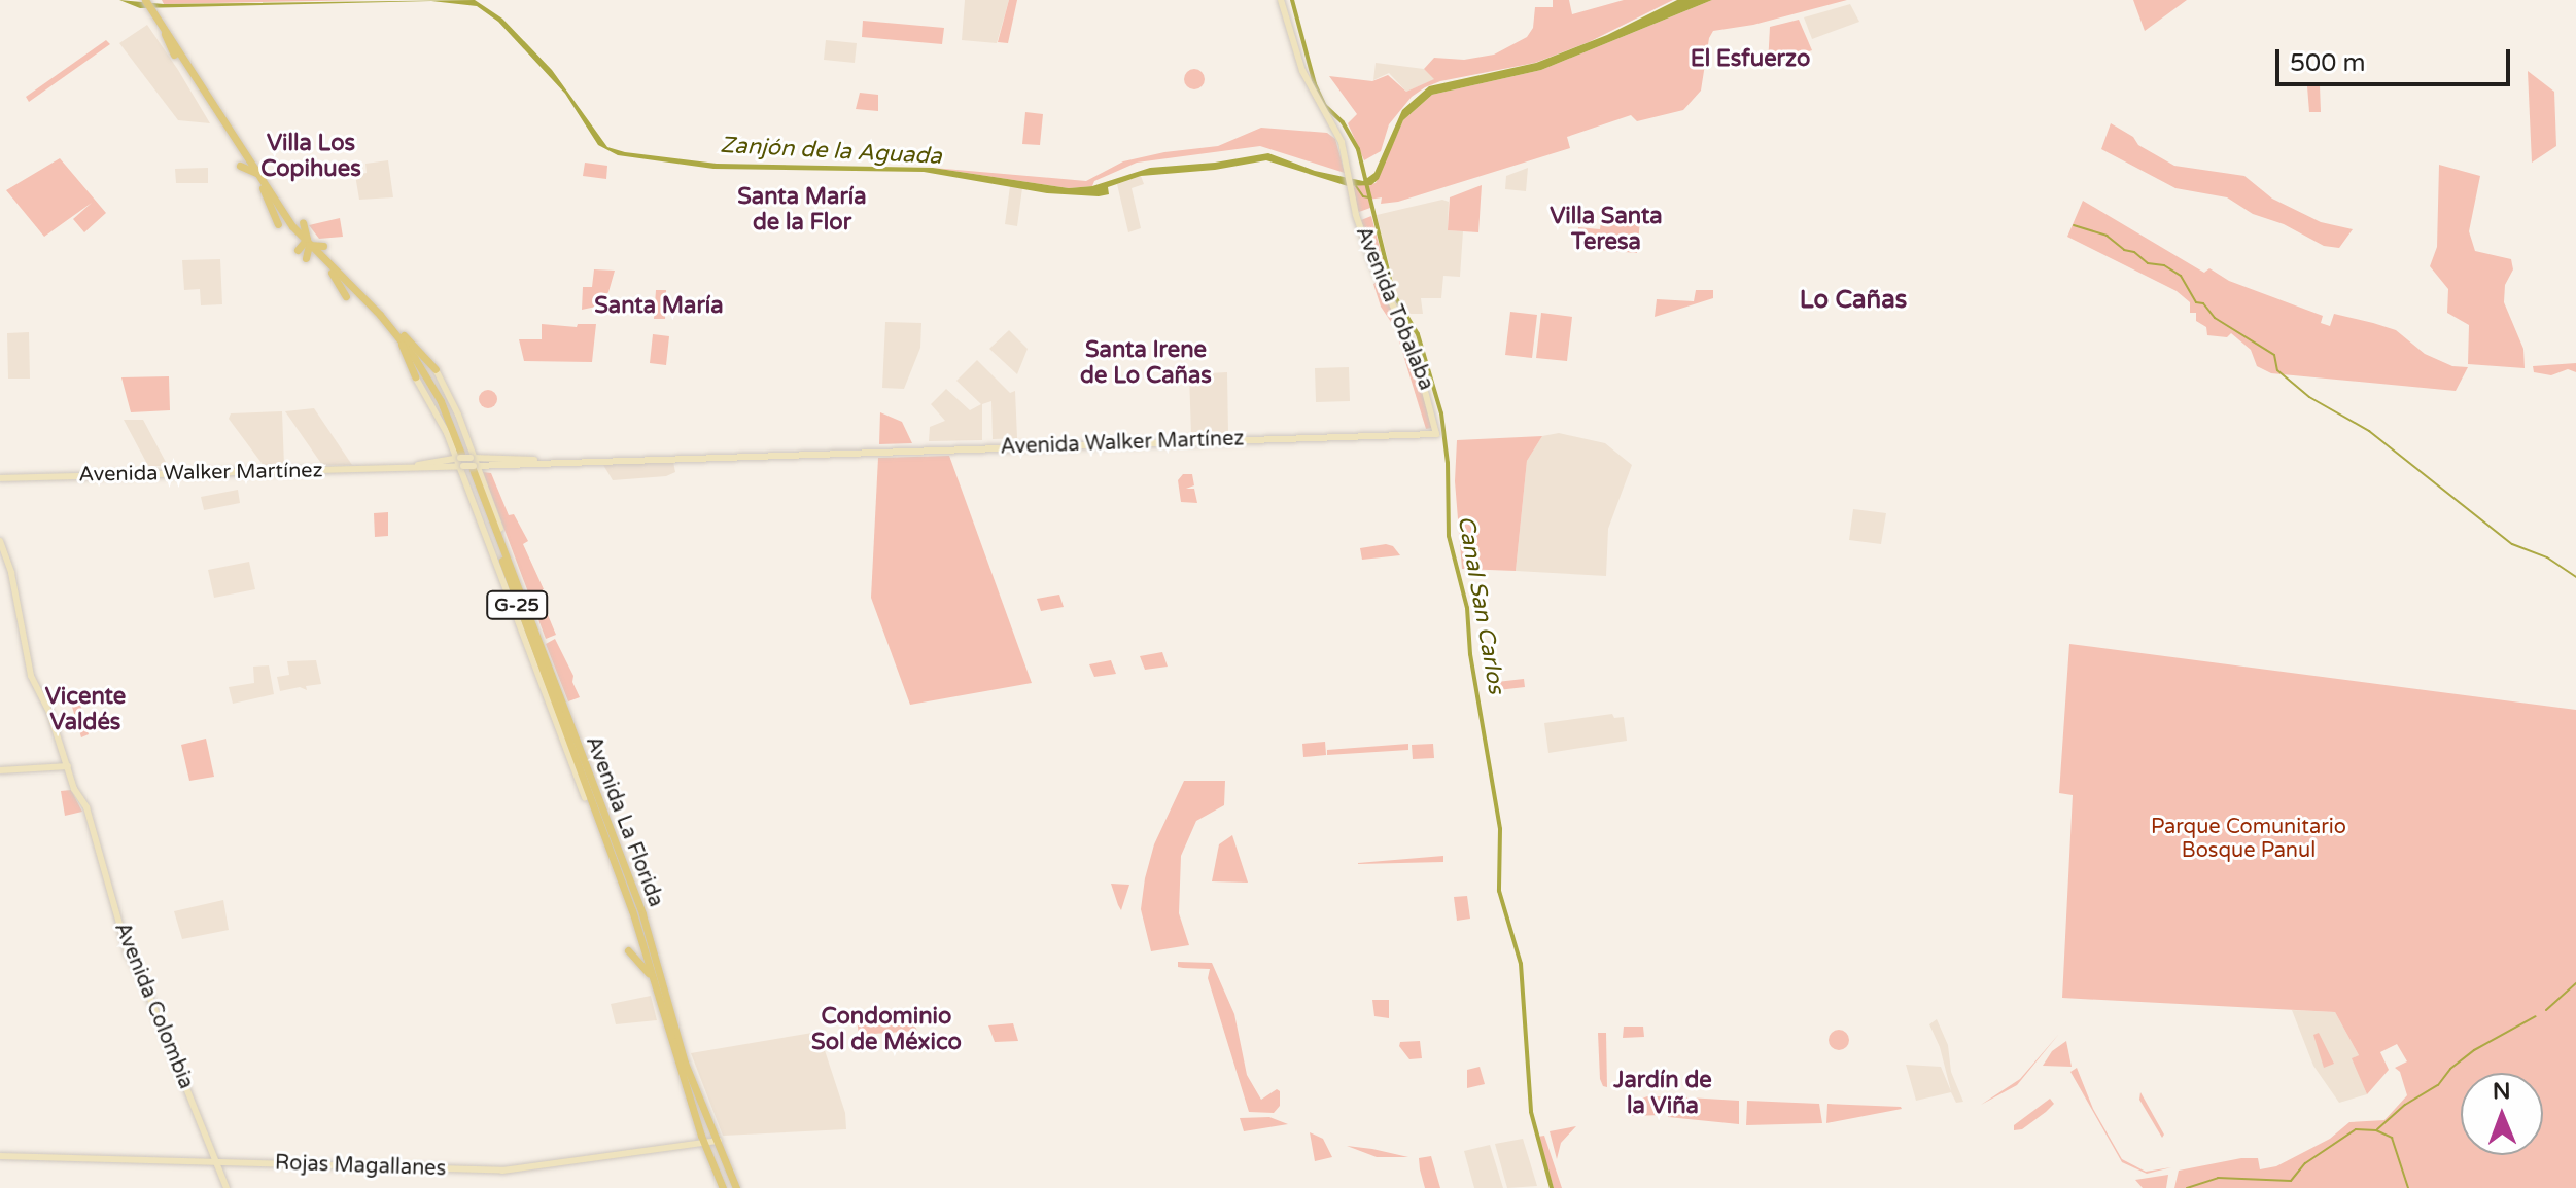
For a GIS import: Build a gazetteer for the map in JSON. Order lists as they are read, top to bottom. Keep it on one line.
{"streets":{"main road":["Avenida Tobalaba","Avenida Walker Martínez","G-25","Avenida La Florida","Avenida Colombia","Rojas Magallanes"]},"crossings":[["Avenida Tobalaba","Avenida Walker Martínez"],["Avenida Walker Martínez","Avenida La Florida"],["Avenida La Florida","Rojas Magallanes"],["Avenida Colombia","Rojas Magallanes"]],"districts":["El Esfuerzo","Villa Los Copihues","Santa María de la Flor","Villa Santa Teresa","Lo Cañas","Santa María","Santa Irene de Lo Cañas","Vicente Valdés","Condominio Sol de México","Jardín de la Viña"],"water":["Zanjón de la Aguada","Canal San Carlos"],"parks":["Parque Comunitario Bosque Panul"],"scale_bar":"500 m","north":"top"}
